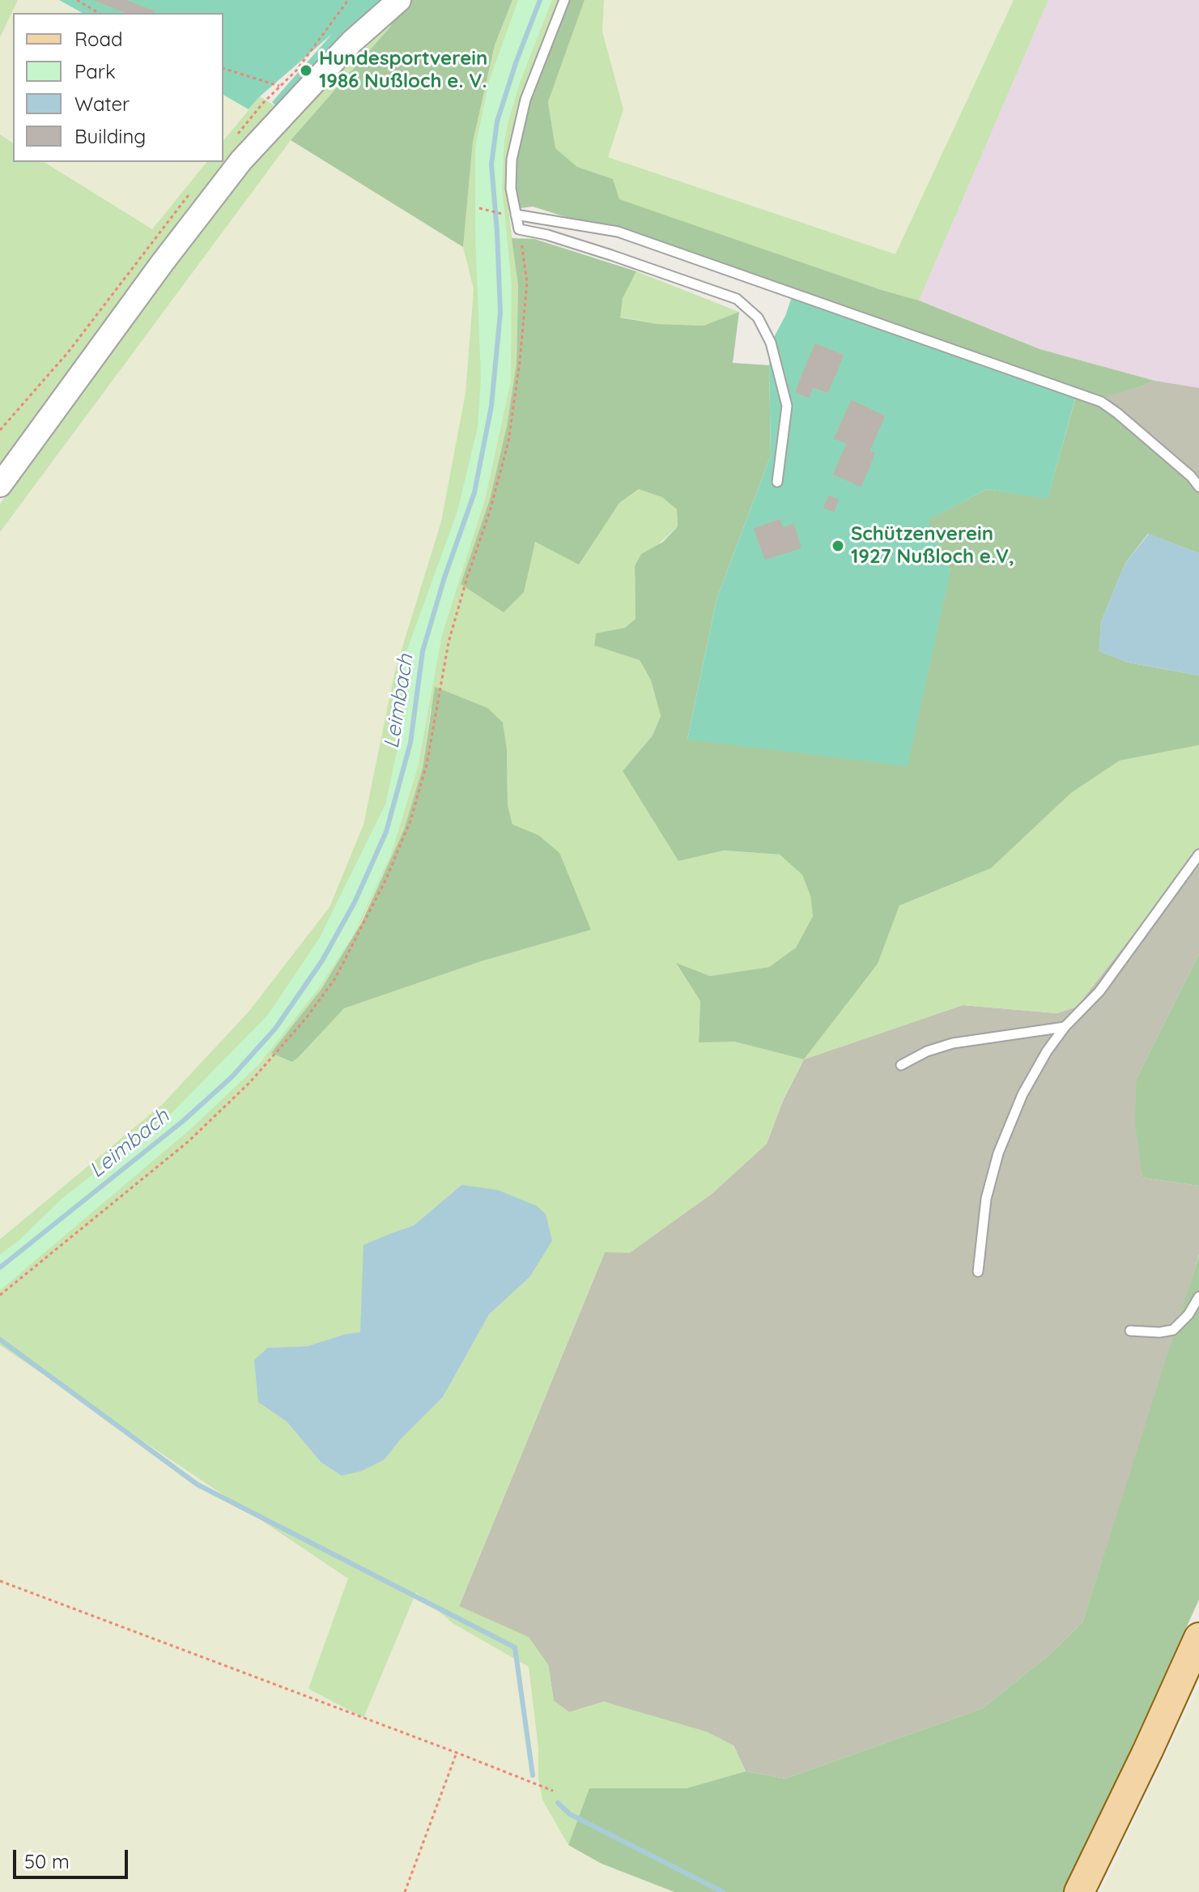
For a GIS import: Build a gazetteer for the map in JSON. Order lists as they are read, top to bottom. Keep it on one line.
{"water":["Leimbach"],"places":["Hundesportverein 1986 Nußloch e. V.","Schützenverein 1927 Nußloch e.V,"],"legend":["Road","Park","Water","Building"],"scale_bar":"50 m"}
